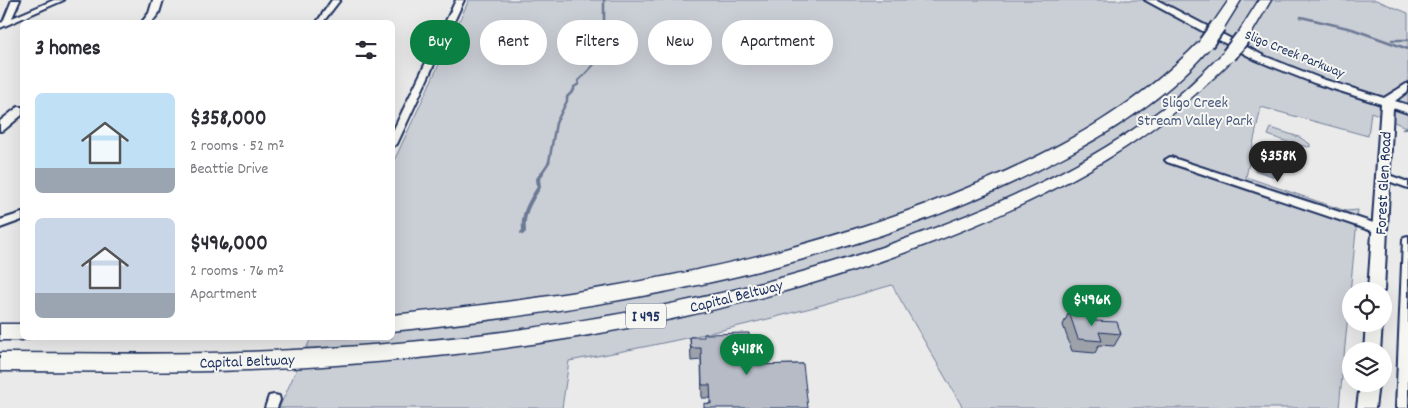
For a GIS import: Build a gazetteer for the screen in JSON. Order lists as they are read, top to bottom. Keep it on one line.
{"streets":{"highway":["Capital Beltway","I 495"],"street":["Sligo Creek Parkway","Forest Glen Road"]},"crossings":[["Sligo Creek Parkway","Forest Glen Road"]],"parks":["Sligo Creek Stream Valley Park"],"page":{"chip":["Buy","Rent","Filters","New","Apartment"],"heading":"3 homes","list":[{"name":"$358,000","note":"2 rooms · 52 m² · Beattie Drive"},{"name":"$496,000","note":"2 rooms · 76 m² · Apartment"}],"price":["$358K","$496K","$418K"]}}
